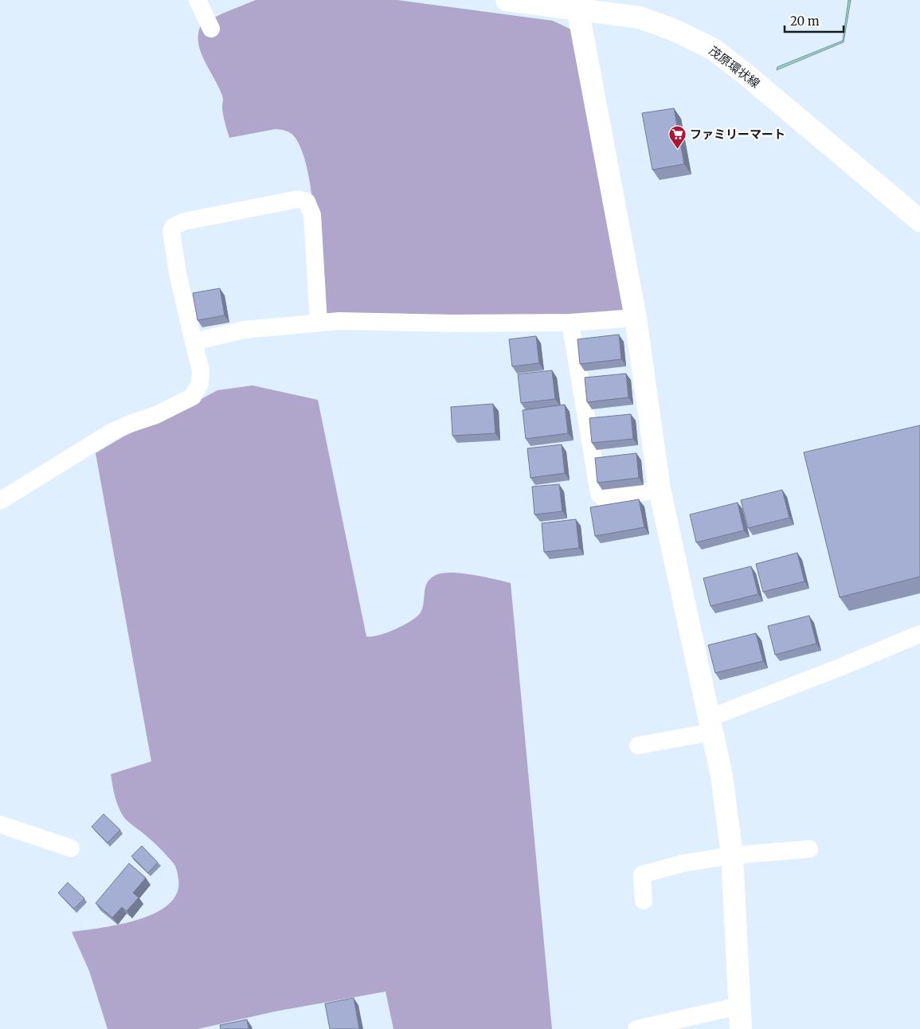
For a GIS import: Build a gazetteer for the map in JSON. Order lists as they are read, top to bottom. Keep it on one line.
{"streets":{"street":["茂原環状線"]},"places":{"supermarket":["ファミリーマート"]},"scale_bar":"20 m"}
